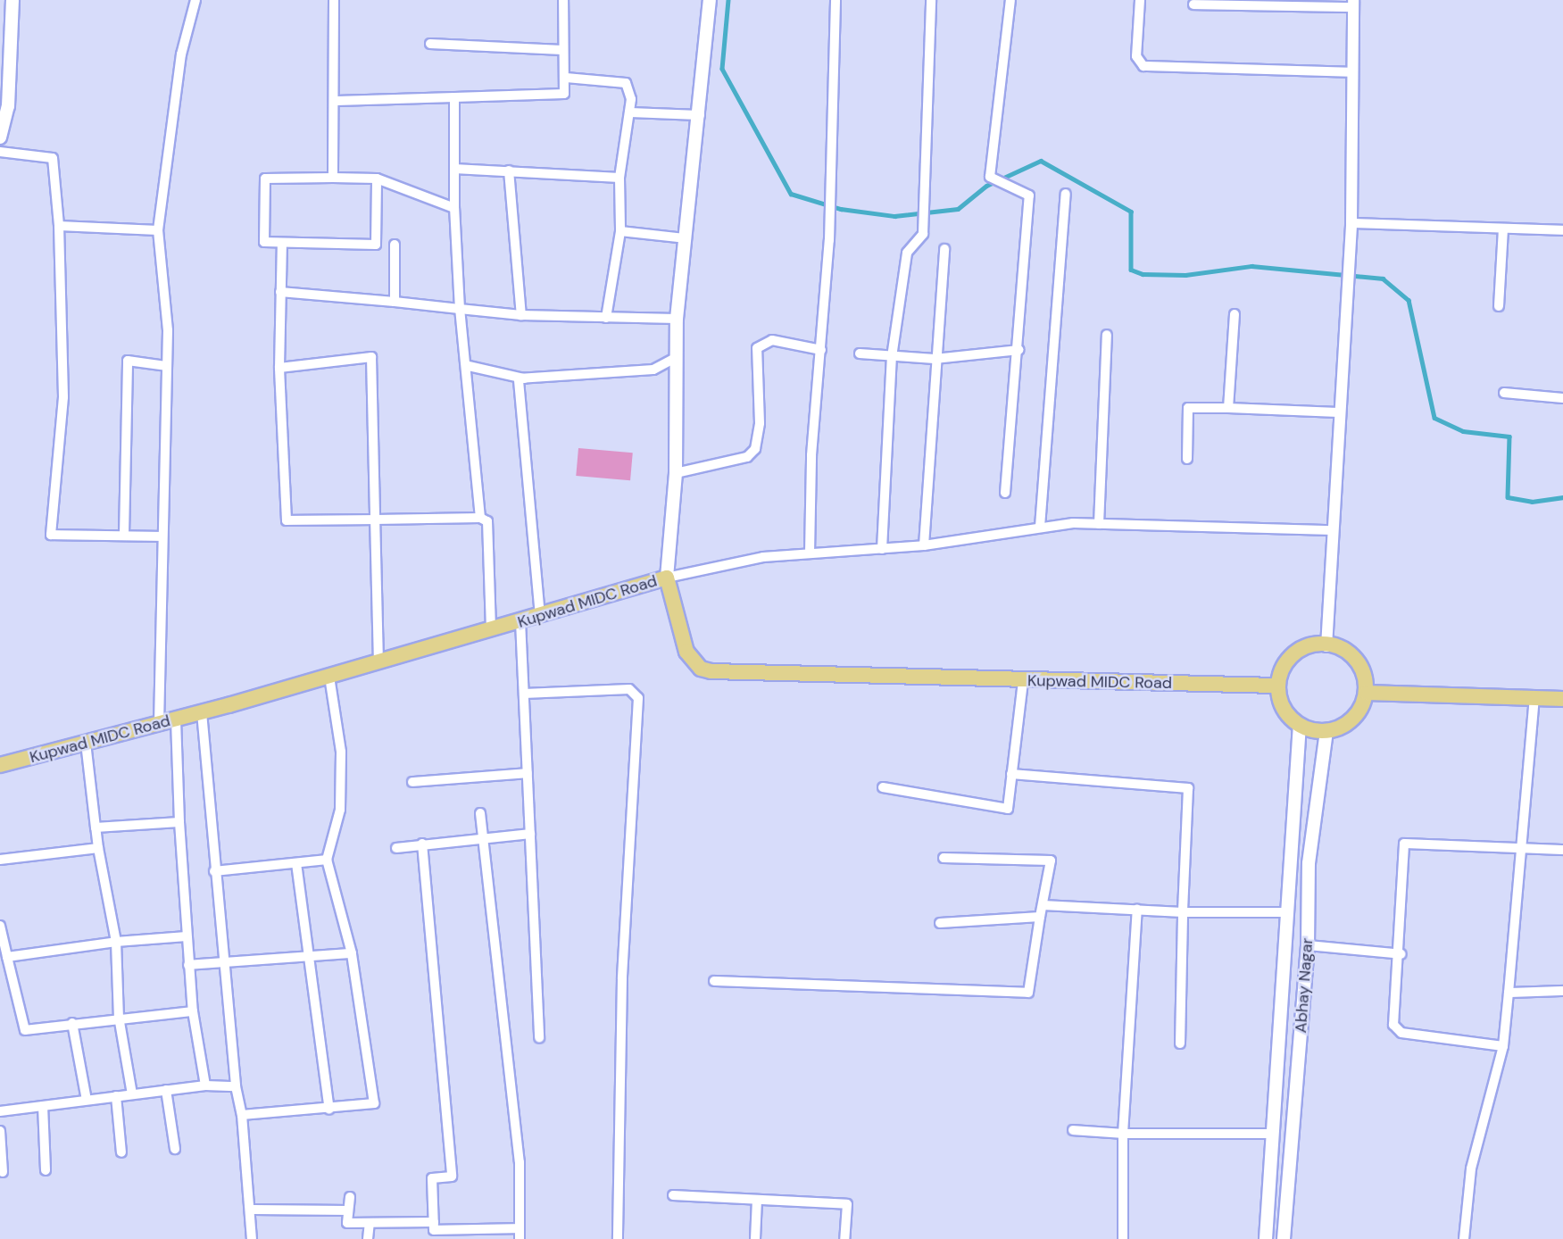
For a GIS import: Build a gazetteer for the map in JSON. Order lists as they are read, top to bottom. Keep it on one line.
{"streets":{"main road":["Kupwad MIDC Road","Abhay Nagar"]},"crossings":[["Kupwad MIDC Road","Abhay Nagar"]]}
